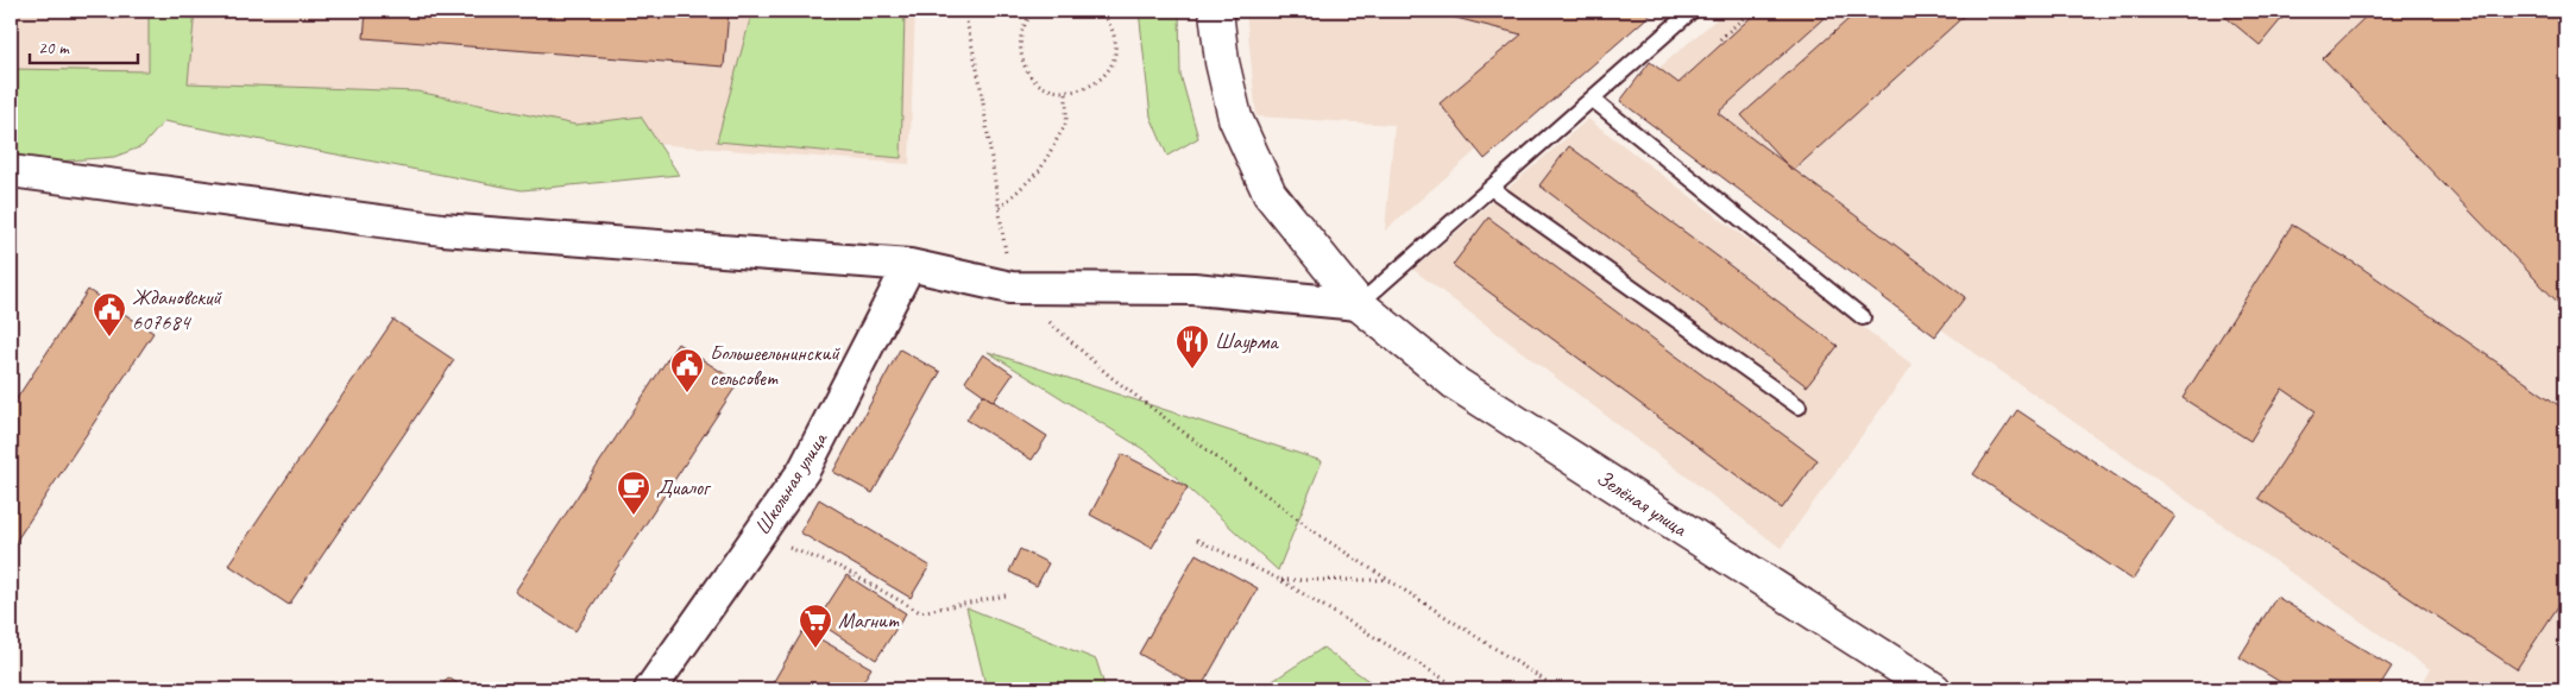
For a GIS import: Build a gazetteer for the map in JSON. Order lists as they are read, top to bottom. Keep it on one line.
{"streets":{"street":["Школьная улица","Зелёная улица"]},"places":{"public building":["Ждановский 607684","Большеельнинский сельсовет"],"restaurant":["Шаурма"],"cafe":["Диалог"],"supermarket":["Магнит"]},"scale_bar":"20 m"}
